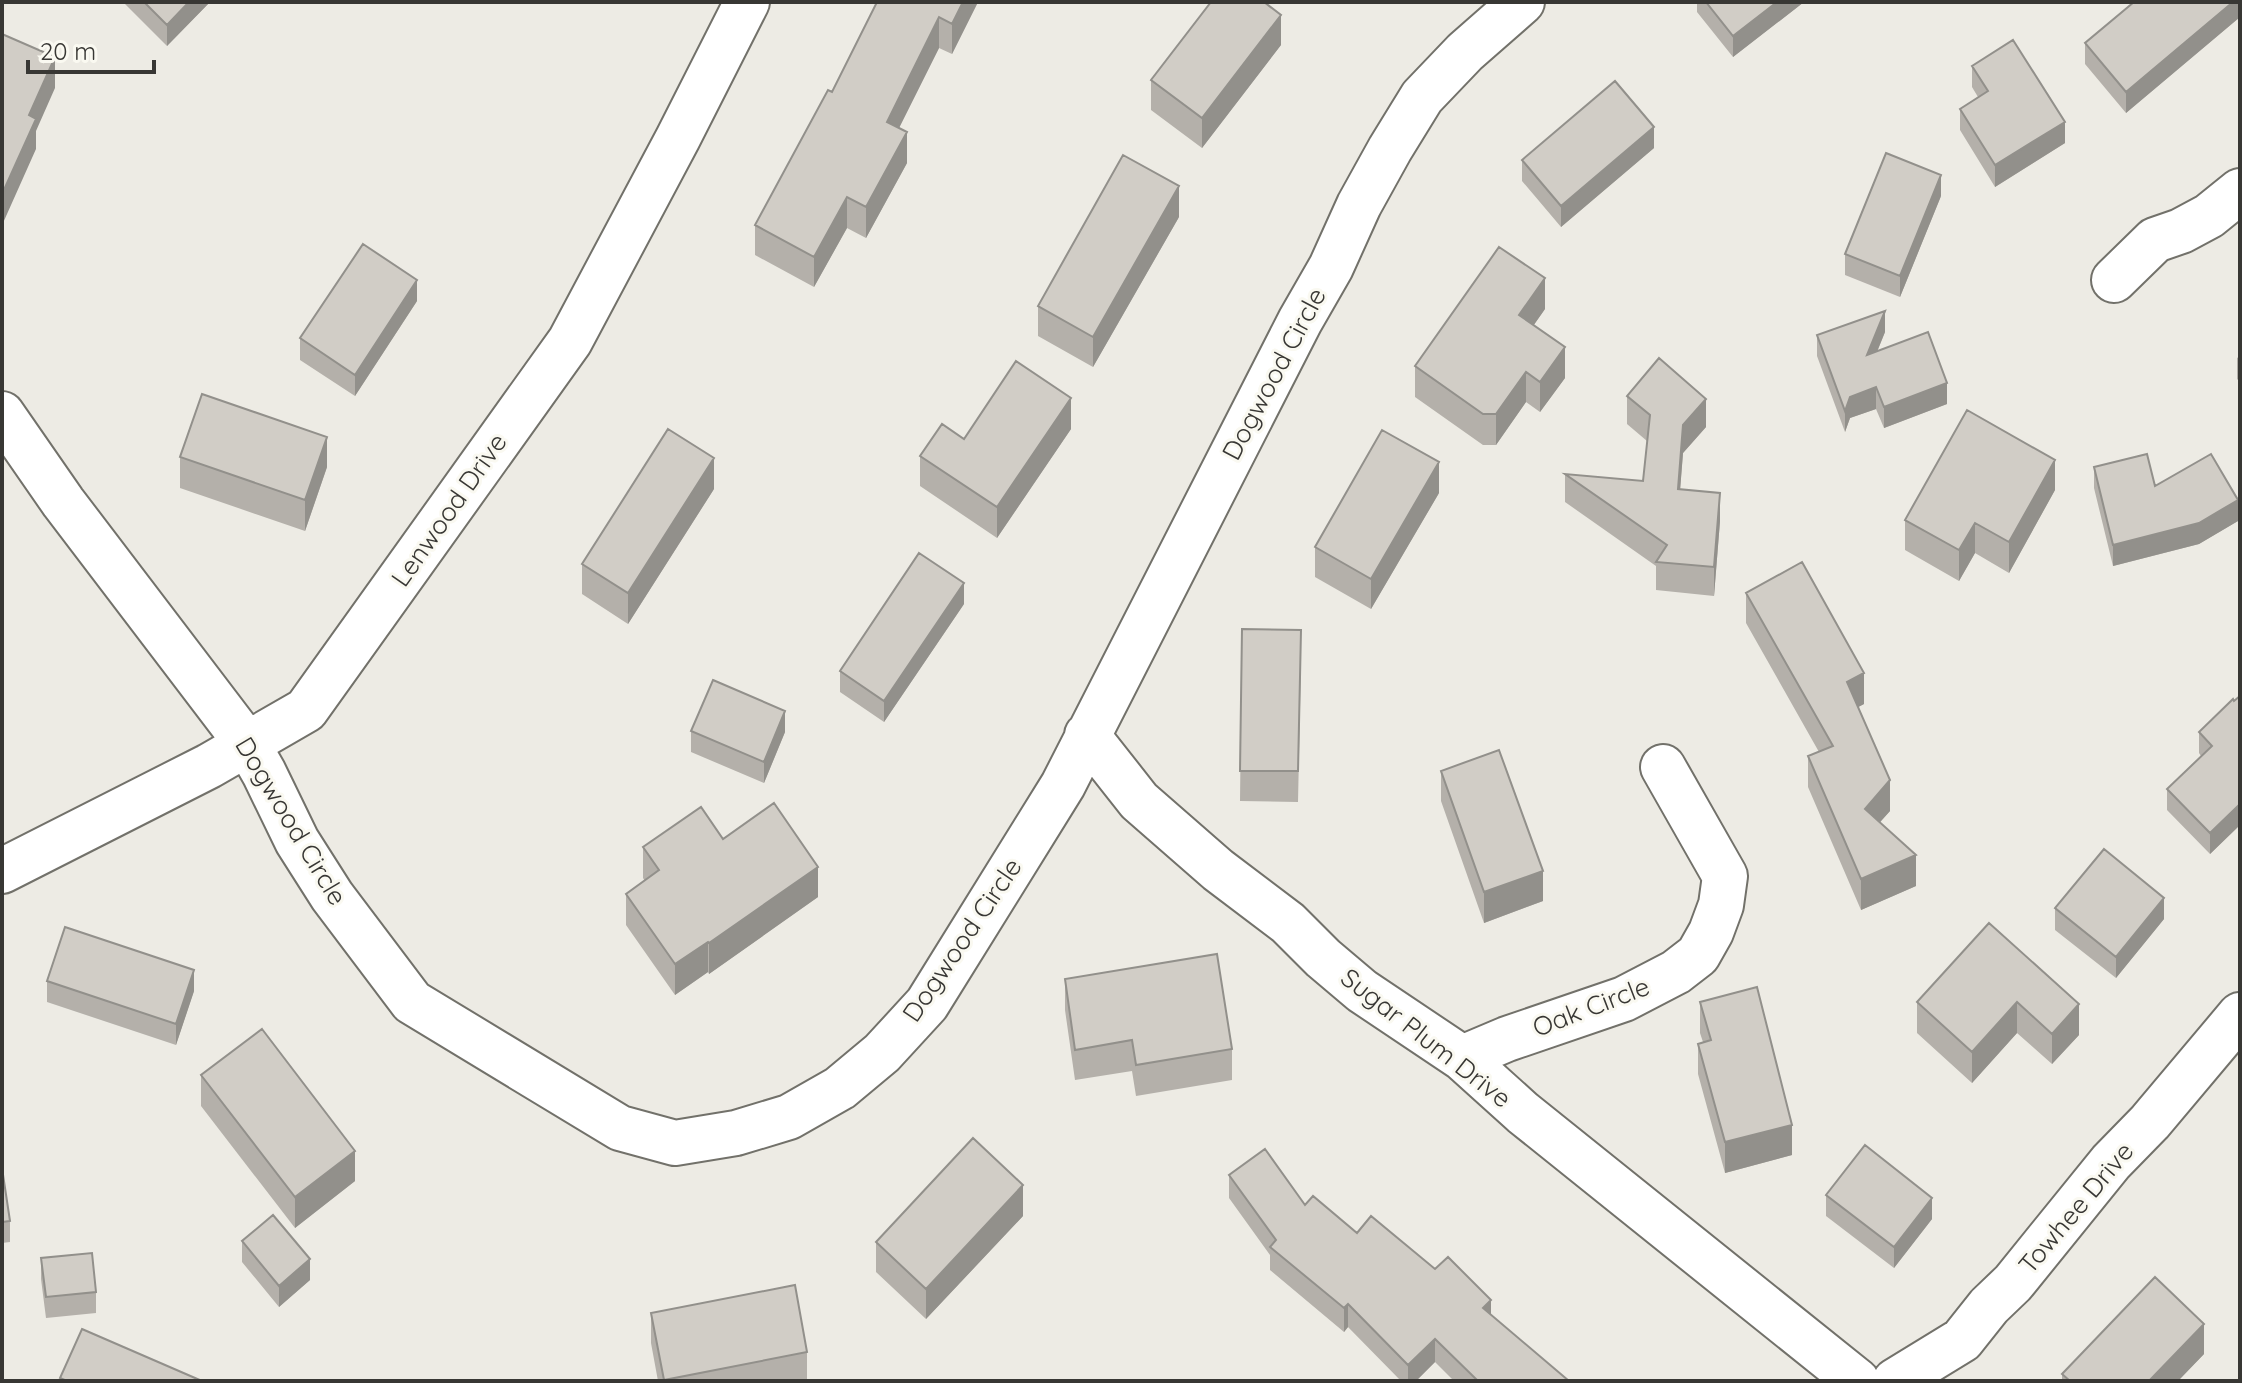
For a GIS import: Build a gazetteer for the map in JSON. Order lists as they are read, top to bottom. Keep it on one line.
{"streets":{"street":["Dogwood Circle","Lenwood Drive","Oak Circle","Sugar Plum Drive","Towhee Drive"]},"crossings":[["Dogwood Circle","Lenwood Drive"],["Dogwood Circle","Sugar Plum Drive"],["Oak Circle","Sugar Plum Drive"]],"scale_bar":"20 m"}
